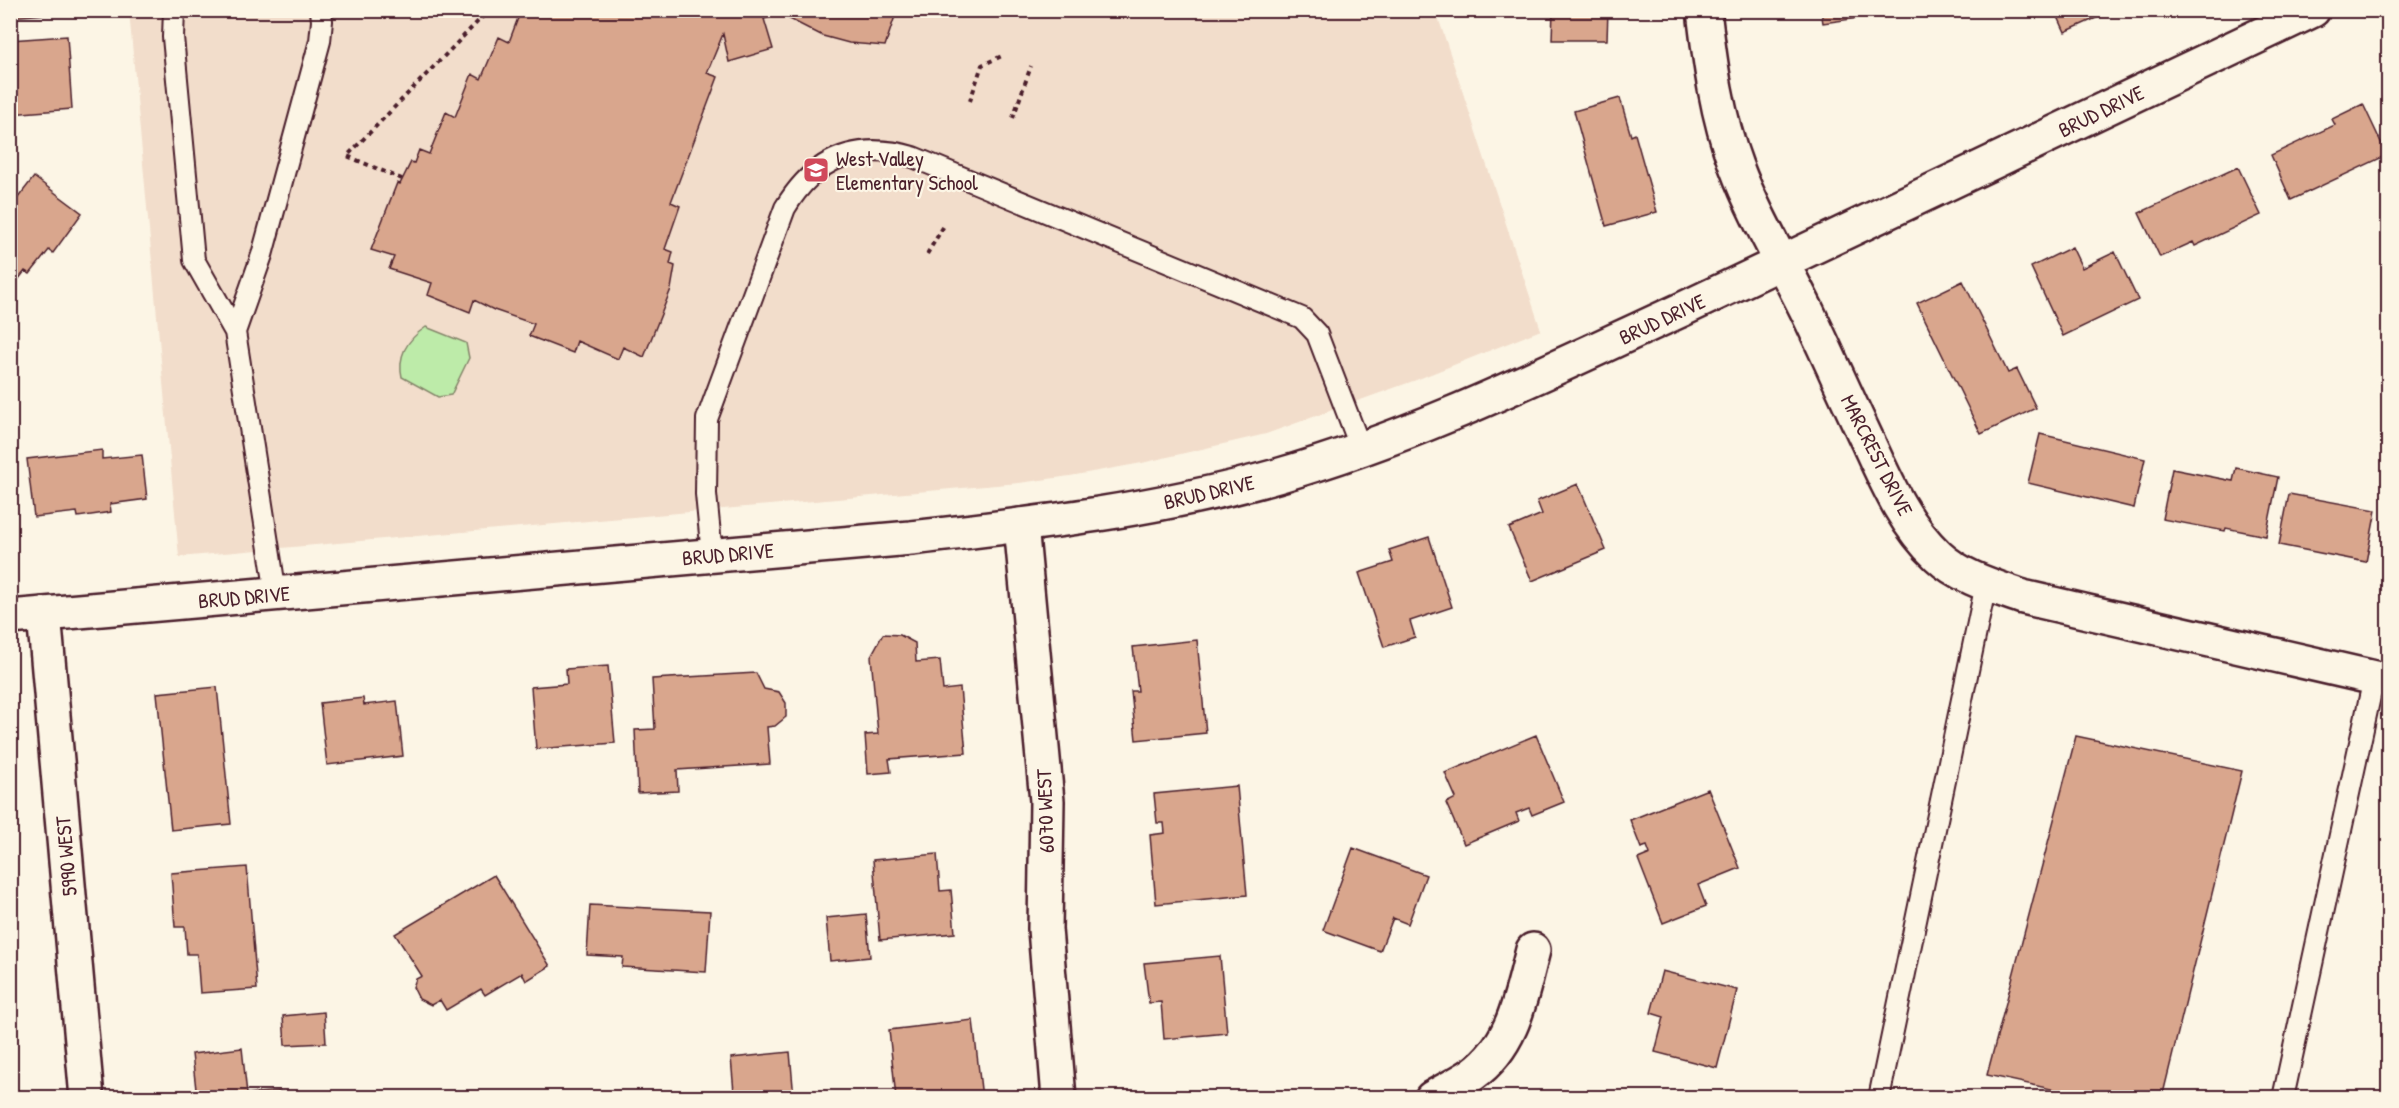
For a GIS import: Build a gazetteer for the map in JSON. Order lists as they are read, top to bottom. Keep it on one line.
{"streets":{"main road":["BRUD DRIVE","MARCREST DRIVE","6070 WEST","5990 WEST"]},"crossings":[["BRUD DRIVE","MARCREST DRIVE"],["BRUD DRIVE","6070 WEST"],["BRUD DRIVE","5990 WEST"]],"places":{"school or university":["West Valley Elementary School"]}}
